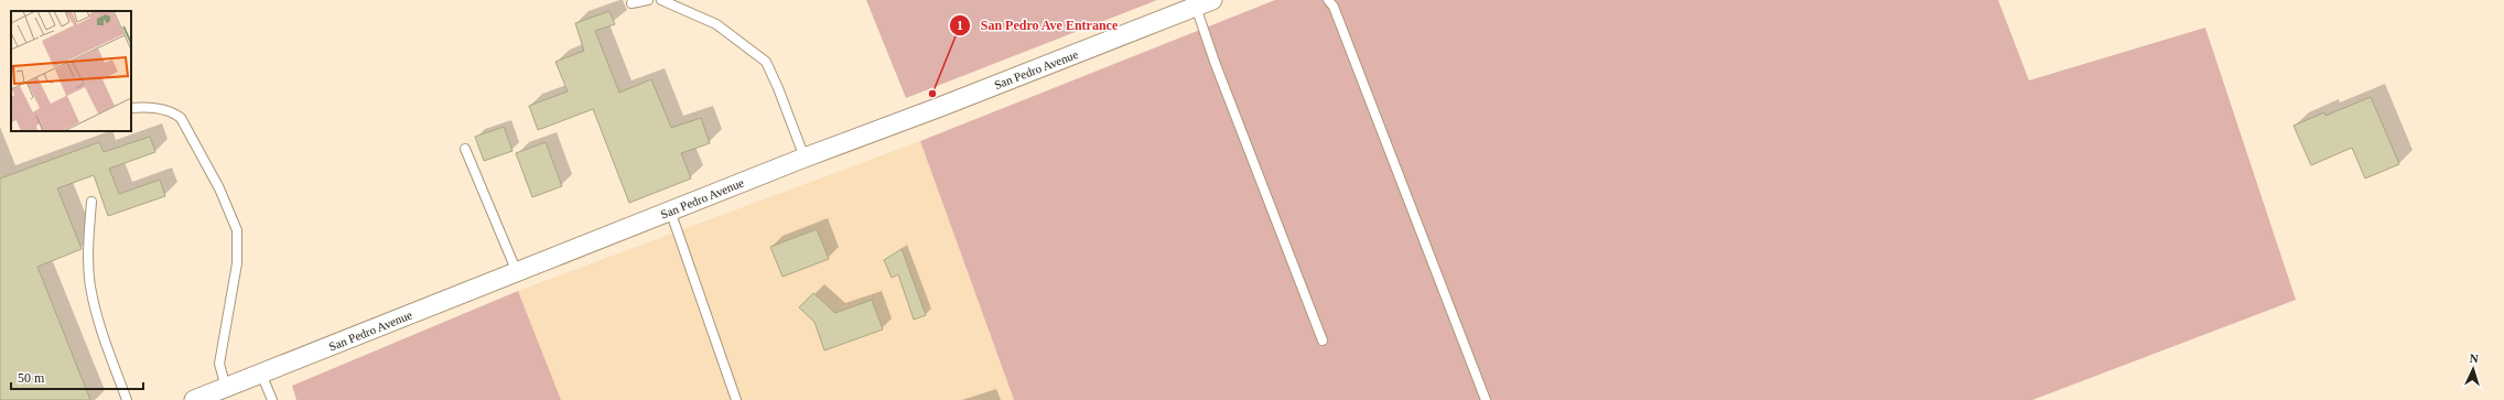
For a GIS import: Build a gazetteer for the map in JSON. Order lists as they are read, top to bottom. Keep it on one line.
{"streets":{"street":["San Pedro Avenue"]},"places":["San Pedro Ave Entrance"],"scale_bar":"50 m","north":"top"}
